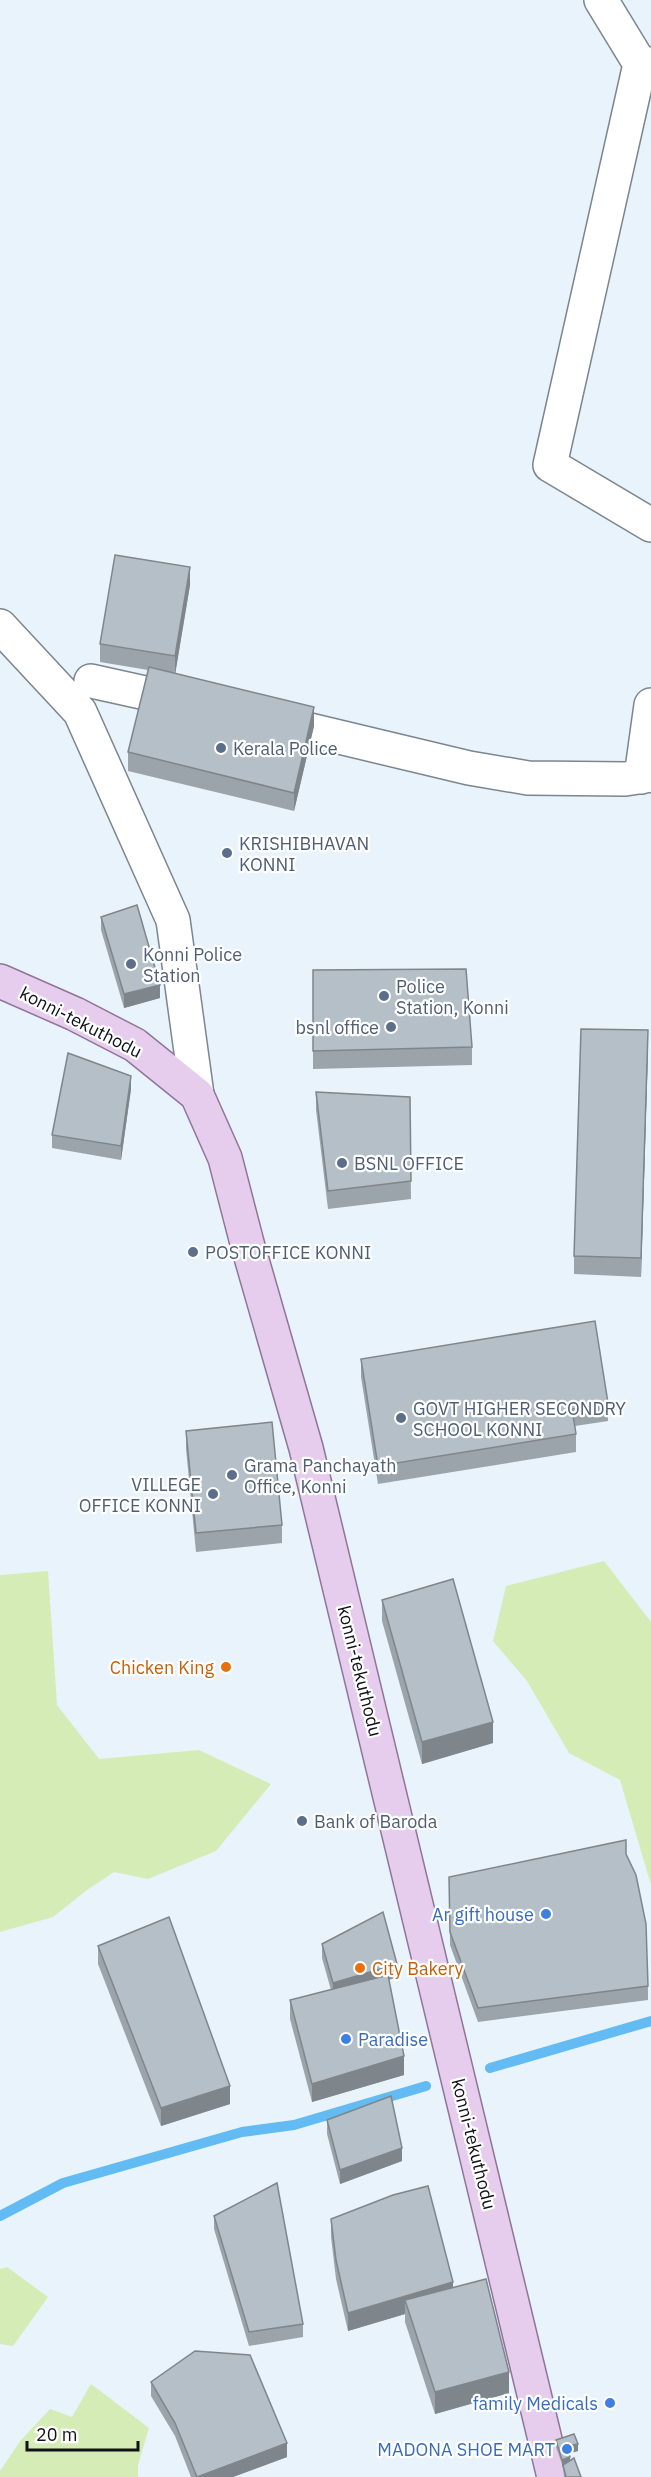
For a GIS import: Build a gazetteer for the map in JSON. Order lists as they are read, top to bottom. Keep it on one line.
{"streets":{"main road":["konni-tekuthodu"]},"places":["Kerala Police","KRISHIBHAVAN KONNI","Konni Police Station","Police Station, Konni","bsnl office","BSNL OFFICE","POSTOFFICE KONNI","GOVT HIGHER SECONDRY SCHOOL KONNI","Grama Panchayath Office, Konni","VILLEGE OFFICE KONNI","Chicken King","Bank of Baroda","Ar gift house","City Bakery","Paradise","family Medicals","MADONA SHOE MART"],"scale_bar":"20 m"}
